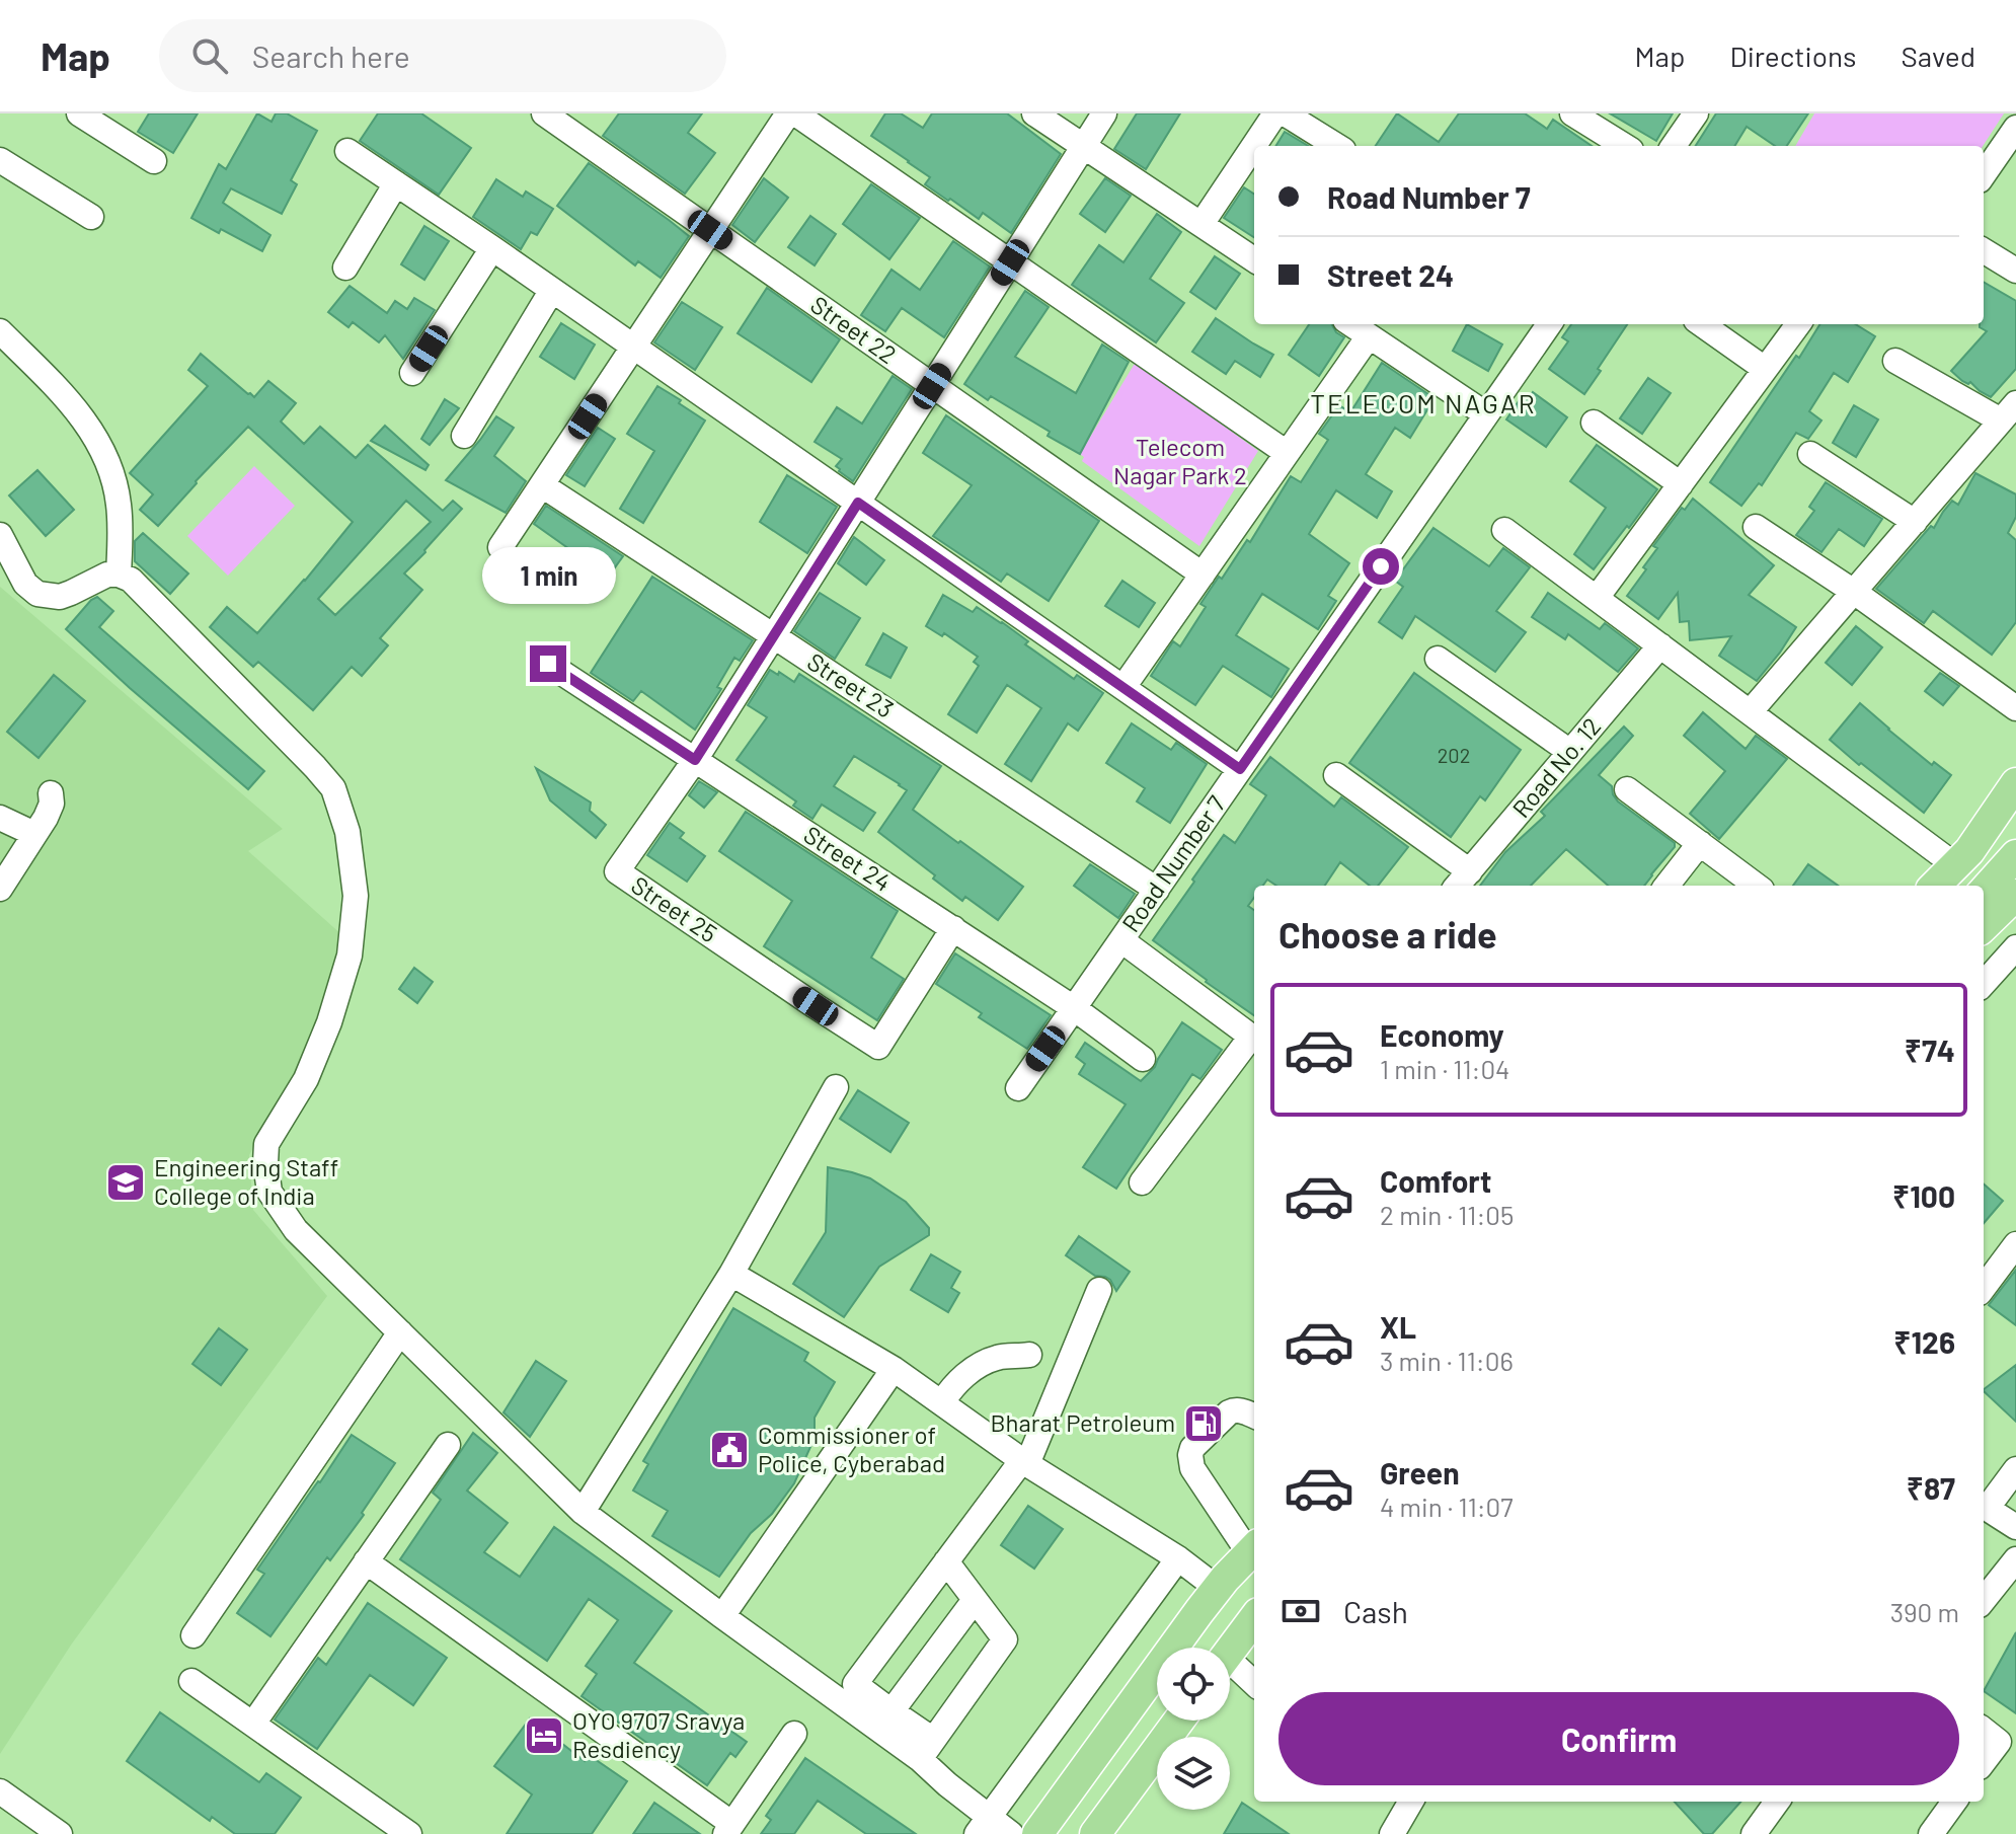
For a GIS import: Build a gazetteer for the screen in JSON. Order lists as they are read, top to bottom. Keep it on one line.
{"streets":{"street":["Street 22","Street 23","Road No. 12","Street 24","Road Number 7","Street 25"]},"crossings":[["Street 22","Street 25"],["Street 23","Road Number 7"],["Street 23","Street 25"],["Street 24","Road Number 7"],["Street 24","Street 25"]],"districts":["TELECOM NAGAR"],"parks":["Telecom Nagar Park 2"],"places":{"school or university":["Engineering Staff College of India"],"fuel station":["Bharat Petroleum"],"public building":["Commissioner of Police, Cyberabad"],"hotel":["OYO 9707 Sravya Resdiency"]},"house_numbers":["202"],"page":{"header":"Map","search":"Search here","nav":["Map","Directions","Saved"],"banner":["Road Number 7","Street 24"],"bubble":"1 min","heading":"Choose a ride","list":[{"name":"Economy","note":"1 min · 11:04","value":"₹74"},{"name":"Comfort","note":"2 min · 11:05","value":"₹100"},{"name":"XL","note":"3 min · 11:06","value":"₹126"},{"name":"Green","note":"4 min · 11:07","value":"₹87"}],"pay":["Cash","390 m"],"buttons":"Confirm"}}
